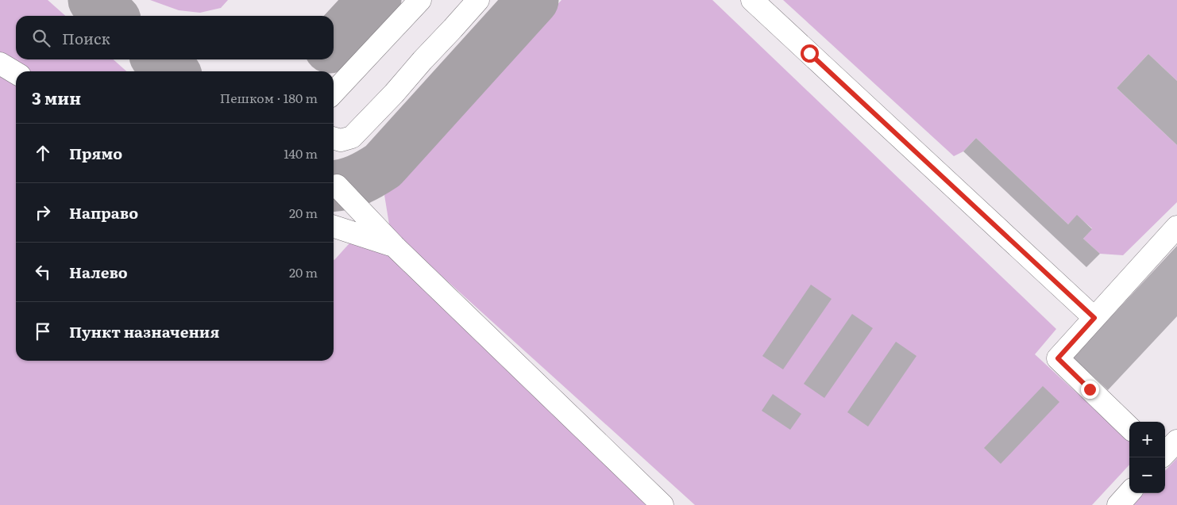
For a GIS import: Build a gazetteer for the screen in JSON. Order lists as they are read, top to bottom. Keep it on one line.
{"page":{"search":"Поиск","heading":["3 мин","Пешком · 180 m"],"list":[["Прямо","140 m"],["Направо","20 m"],["Налево","20 m"],"Пункт назначения"],"map_buttons":["+","−"]}}
